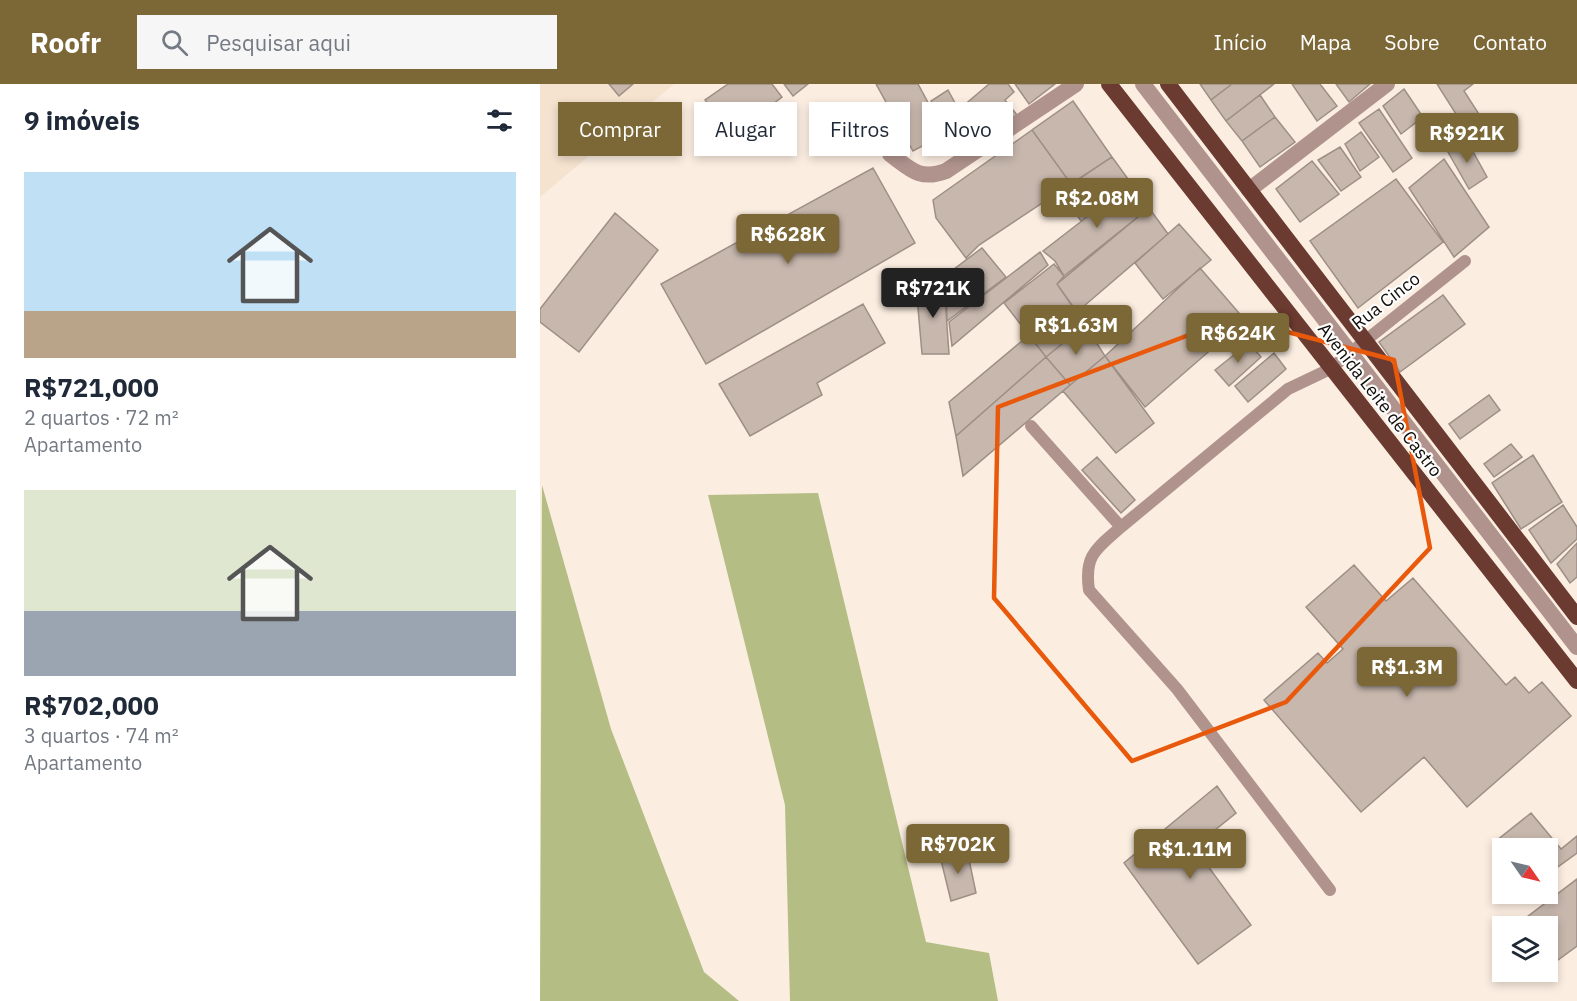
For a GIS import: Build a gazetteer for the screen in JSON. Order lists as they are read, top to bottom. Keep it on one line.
{"streets":{"highway":["Avenida Leite de Castro"],"lane":["Rua Cinco"]},"crossings":[["Rua Cinco","Avenida Leite de Castro"]],"north":"bottom right","page":{"header":"Roofr","search":"Pesquisar aqui","nav":["Início","Mapa","Sobre","Contato"],"heading":"9 imóveis","chip":["Comprar","Alugar","Filtros","Novo"],"price":["R$921K","R$2.08M","R$628K","R$721K","R$1.63M","R$624K","R$1.3M","R$702K","R$1.11M"],"list":[{"name":"R$721,000","note":"2 quartos · 72 m² · Apartamento"},{"name":"R$702,000","note":"3 quartos · 74 m² · Apartamento"}]}}
